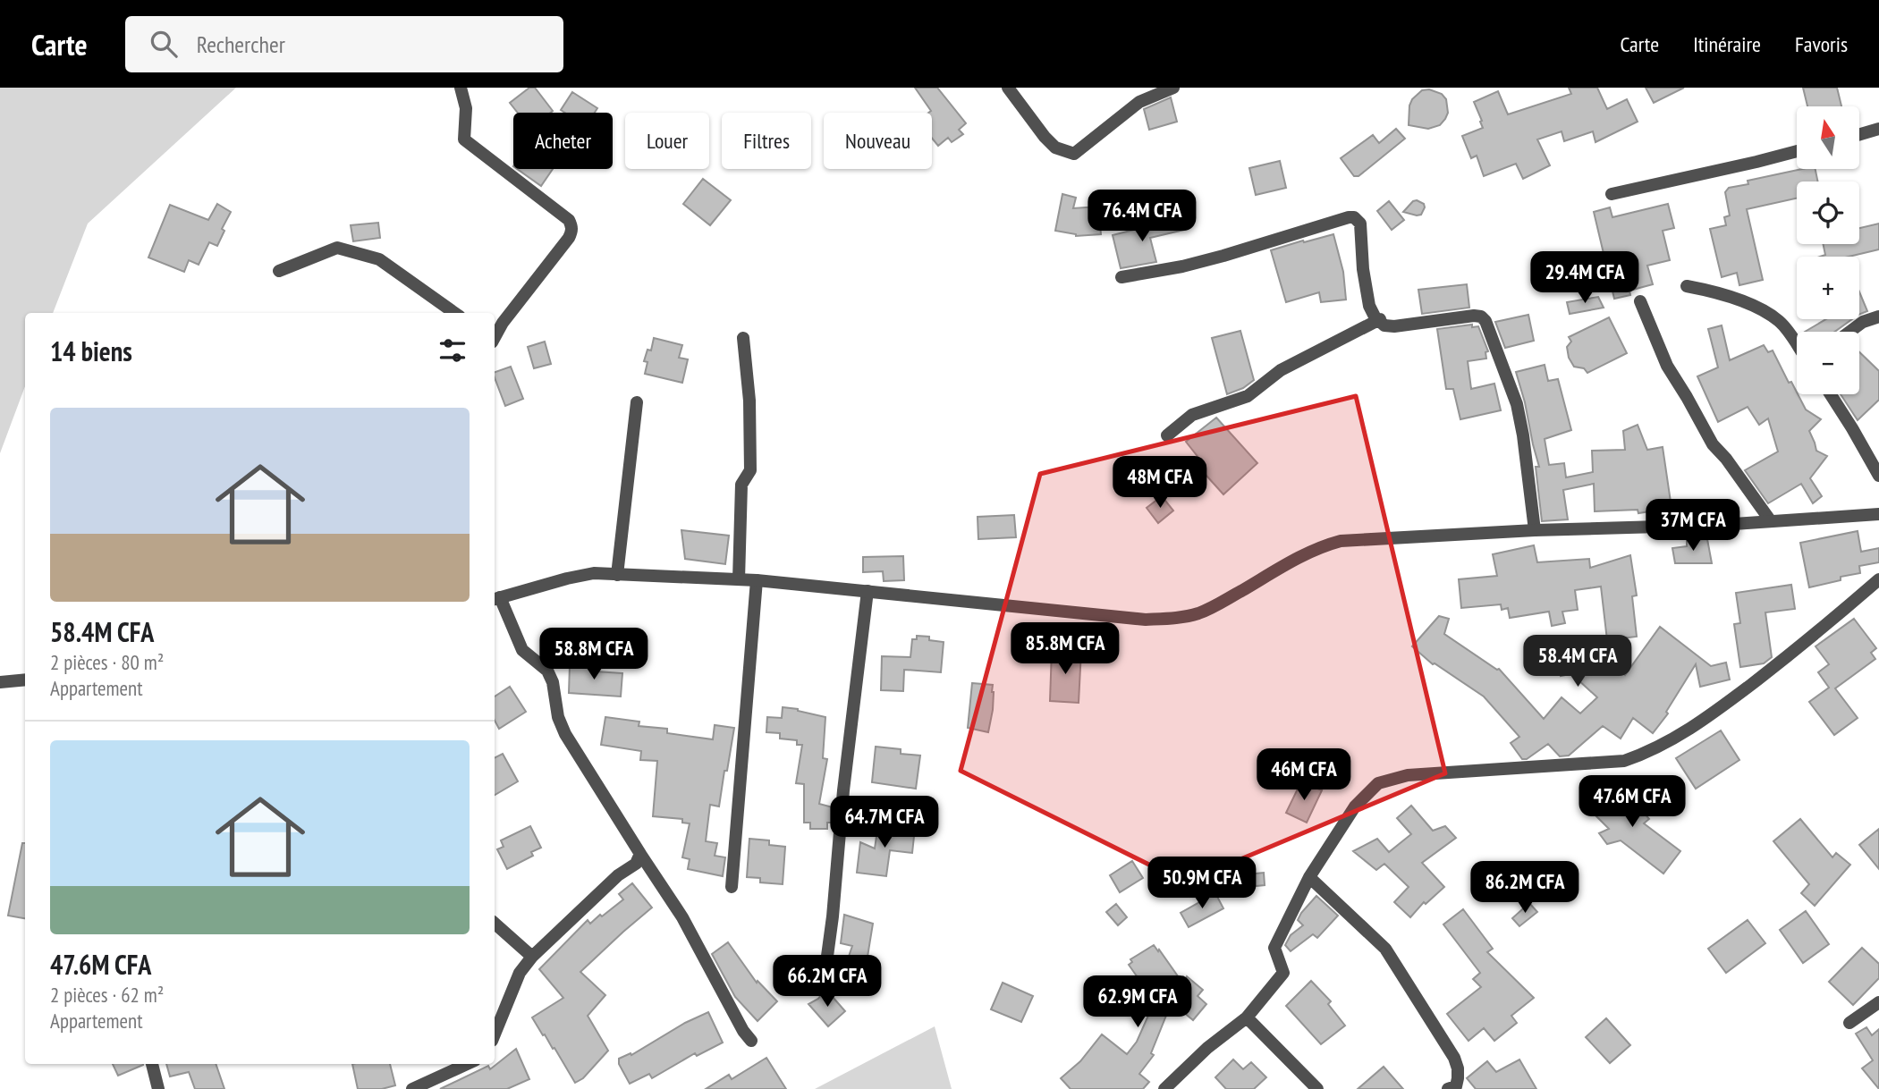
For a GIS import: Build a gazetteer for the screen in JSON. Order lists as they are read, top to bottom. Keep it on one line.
{"north":"top","page":{"header":"Carte","search":"Rechercher","nav":["Carte","Itinéraire","Favoris"],"map_buttons":["+","−"],"chip":["Acheter","Louer","Filtres","Nouveau"],"price":["76.4M CFA","29.4M CFA","48M CFA","37M CFA","85.8M CFA","58.8M CFA","58.4M CFA","46M CFA","47.6M CFA","64.7M CFA","50.9M CFA","86.2M CFA","66.2M CFA","62.9M CFA"],"heading":"14 biens","list":[{"name":"58.4M CFA","note":"2 pièces · 80 m² · Appartement"},{"name":"47.6M CFA","note":"2 pièces · 62 m² · Appartement"}]}}
